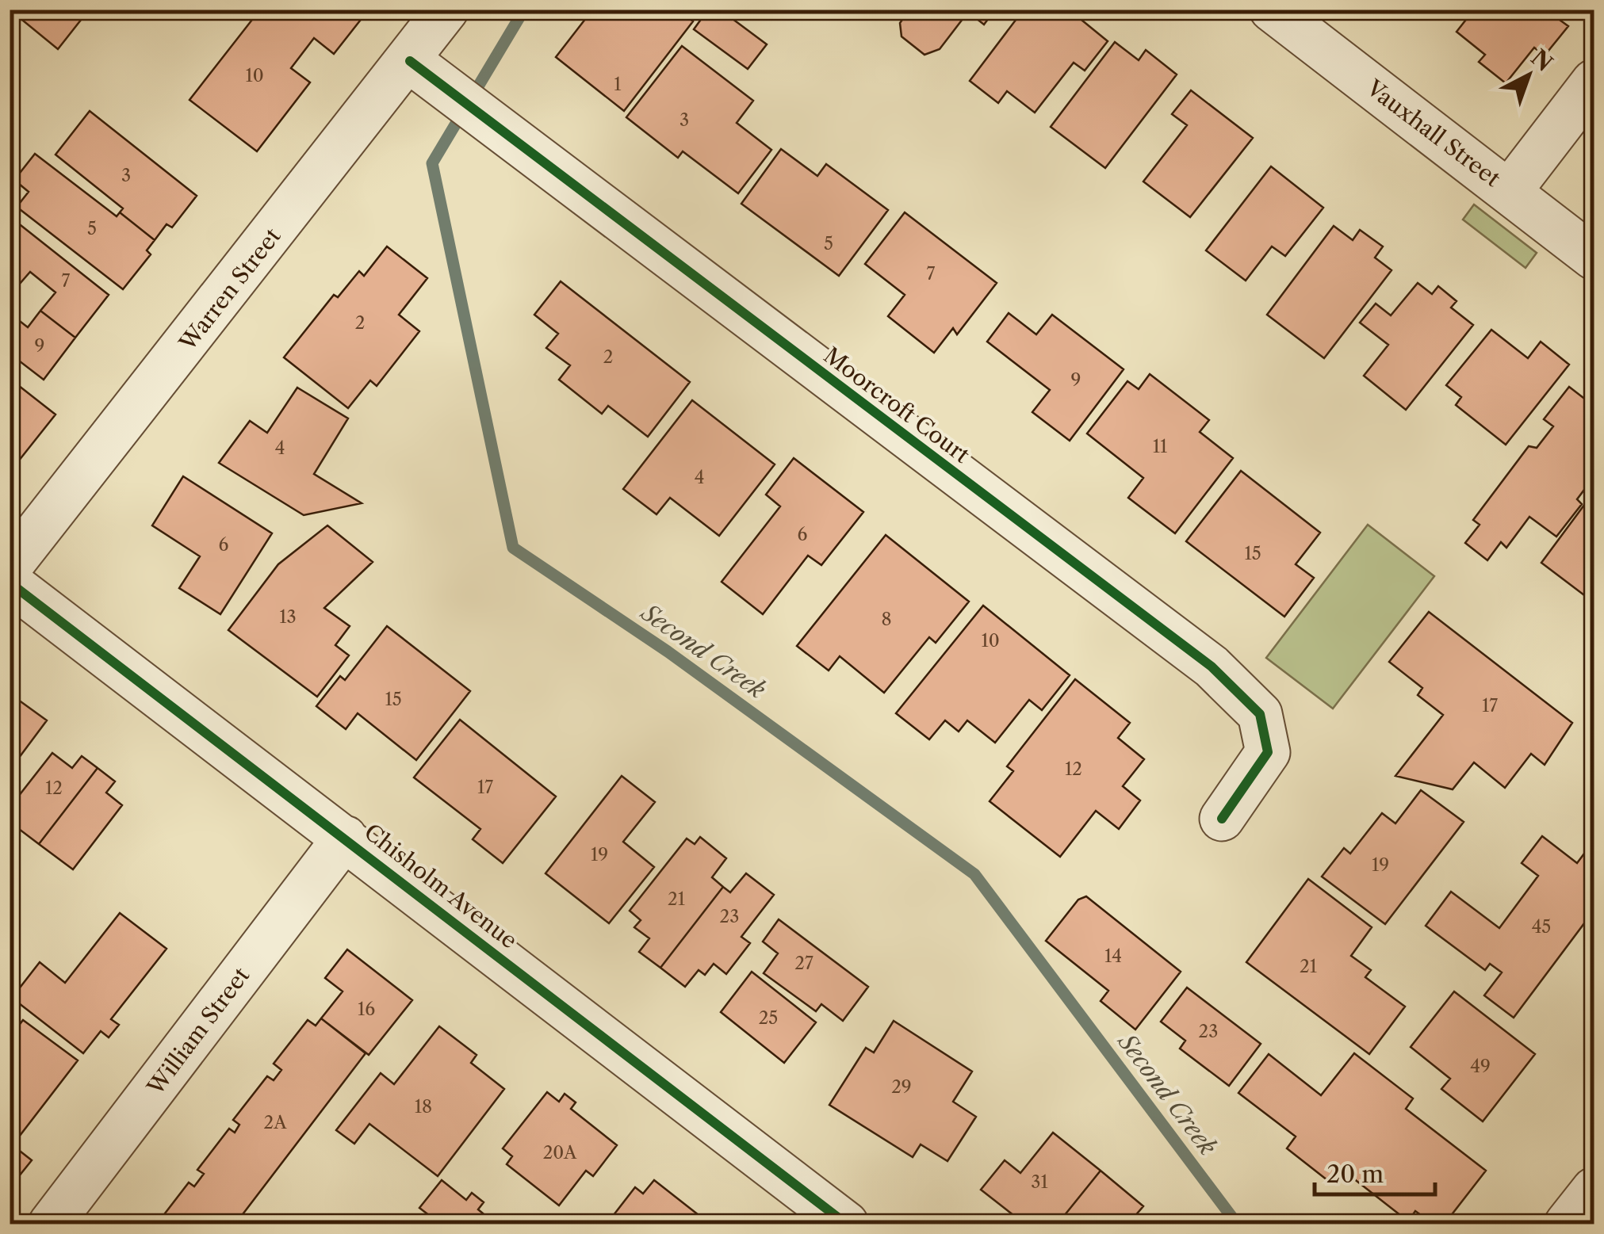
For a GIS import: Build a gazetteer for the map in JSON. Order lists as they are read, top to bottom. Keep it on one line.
{"streets":{"street":["Vauxhall Street","Warren Street","Moorcroft Court","Chisholm Avenue","William Street"]},"crossings":[["Warren Street","Moorcroft Court"],["Chisholm Avenue","William Street"]],"water":["Second Creek"],"house_numbers":["10","1","3","3","5","5","7","7","2","9","2","9","11","4","4","6","6","15","13","8","10","15","17","12","17","12","19","19","21","23","45","14","27","21","16","25","23","49","29","18","2A","20A","31"],"scale_bar":"20 m","north":"top right"}
